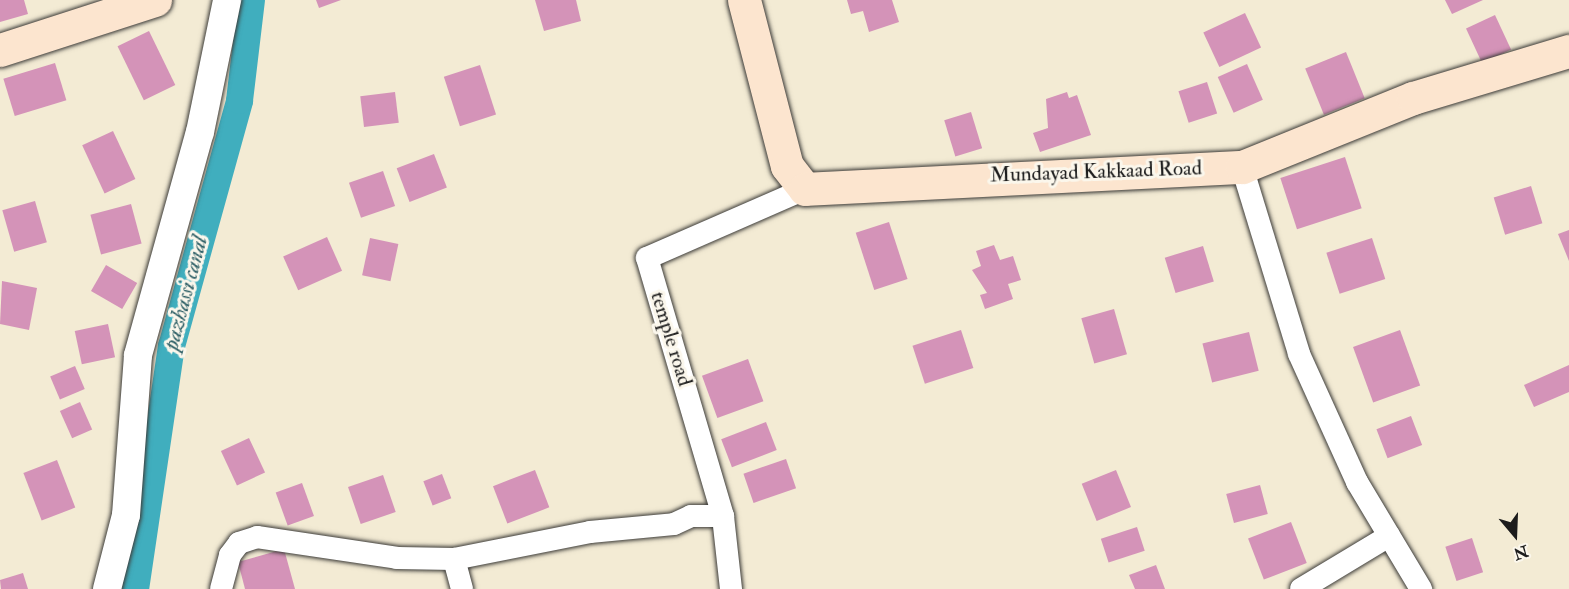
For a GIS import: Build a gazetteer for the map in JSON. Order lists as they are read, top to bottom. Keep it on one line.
{"streets":{"main road":["Mundayad Kakkaad Road"],"street":["temple road"]},"crossings":[["Mundayad Kakkaad Road","temple road"]],"water":["pazhassi canal"],"north":"bottom"}
